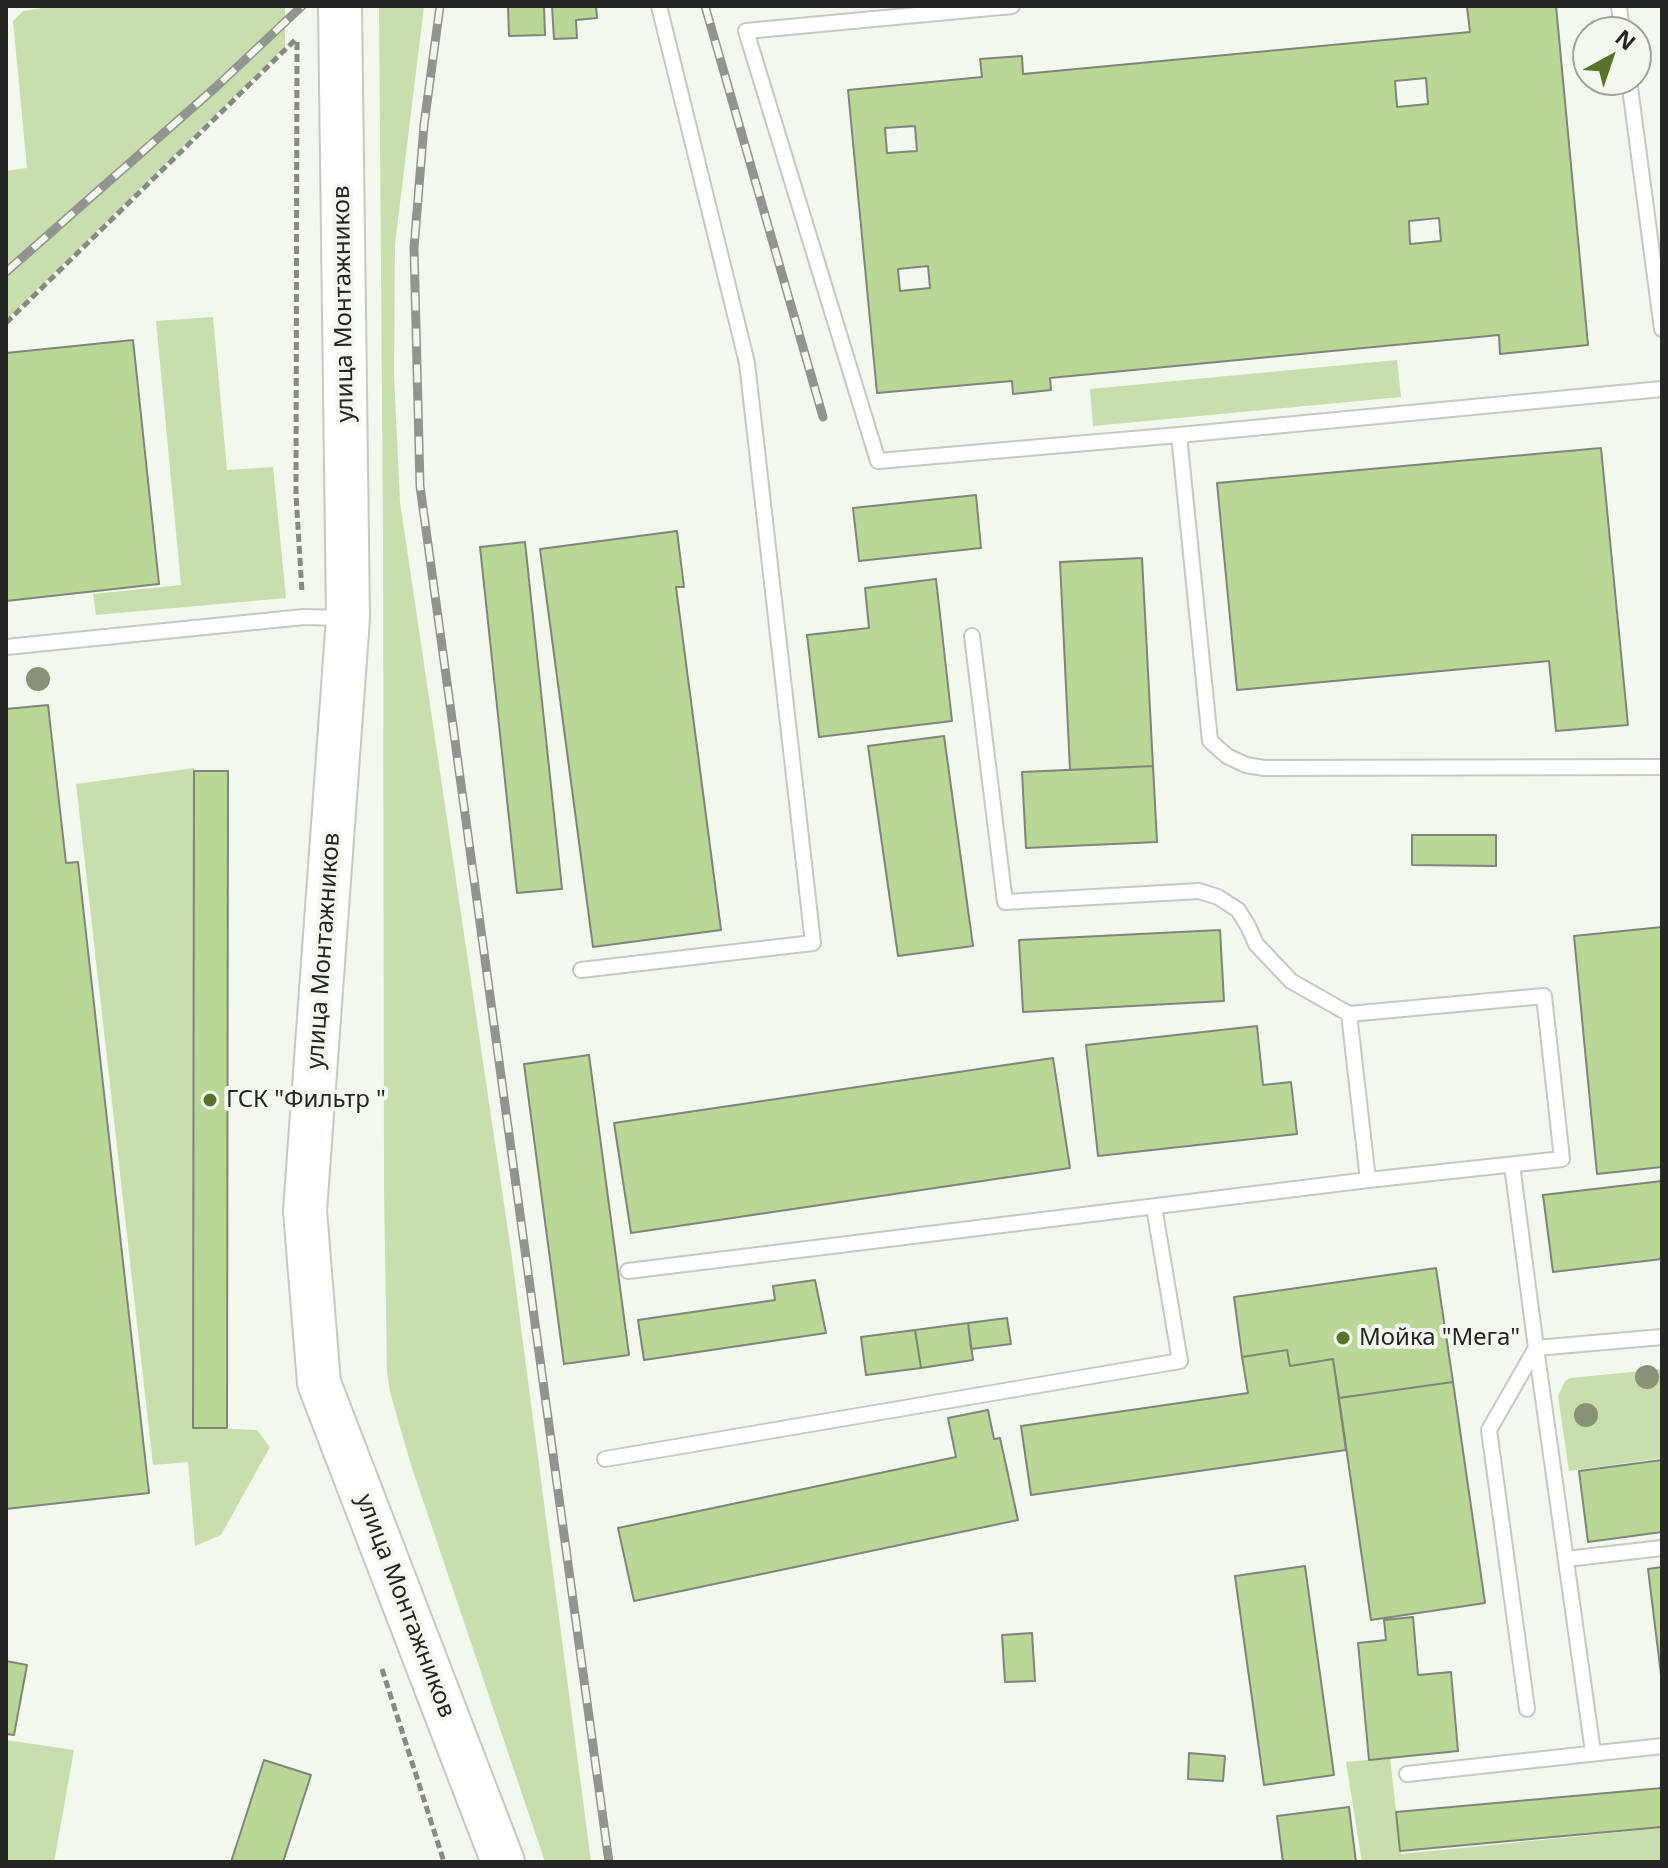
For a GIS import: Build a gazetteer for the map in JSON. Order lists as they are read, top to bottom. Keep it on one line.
{"streets":{"main road":["улица Монтажников"]},"places":["ГСК \"Фильтр \"","Мойка \"Мега\""],"north":"top right"}
